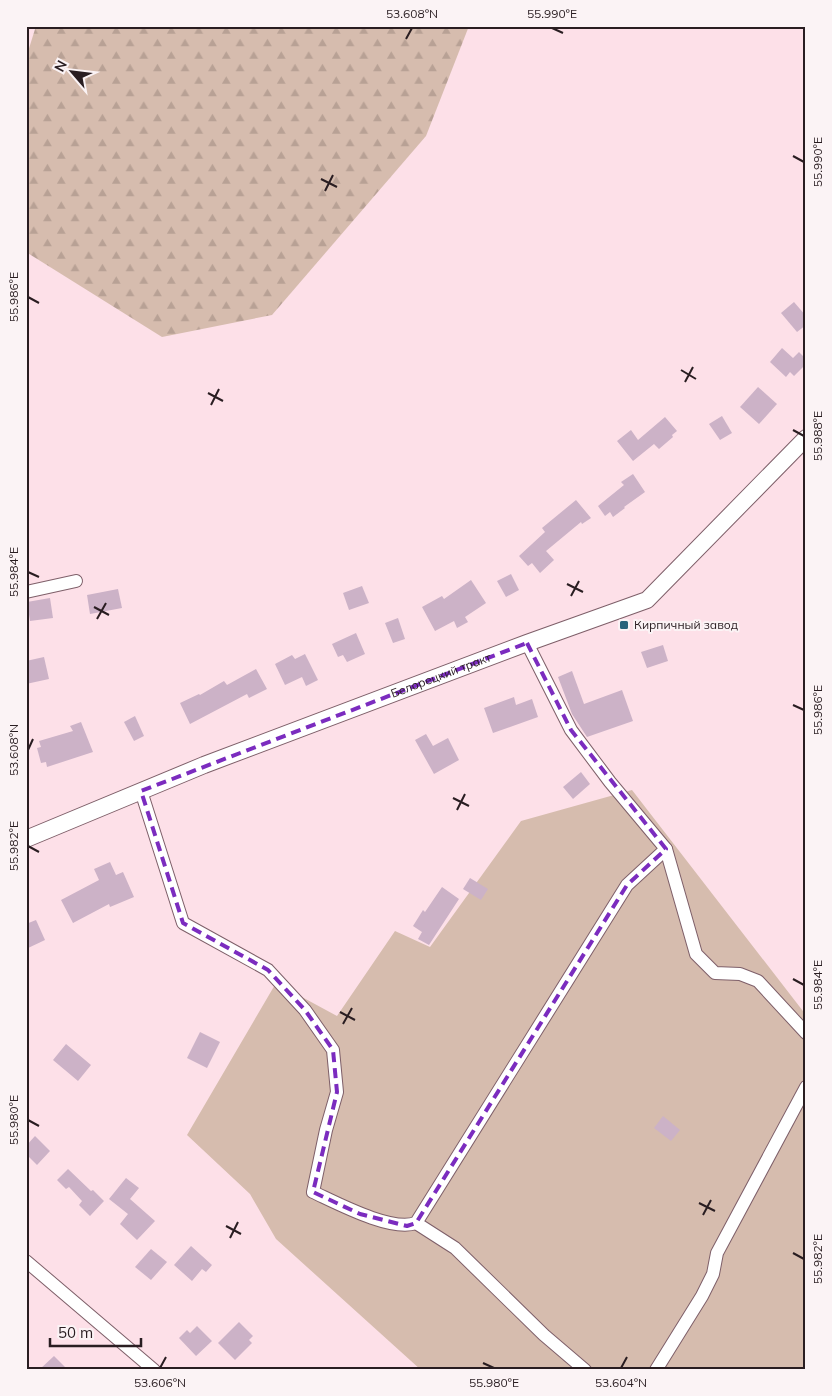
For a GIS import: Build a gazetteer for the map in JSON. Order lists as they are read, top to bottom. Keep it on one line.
{"streets":{"street":["Белорецкий тракт"]},"places":{"transit":["Кирпичный завод"]},"scale_bar":"50 m","north":"top left","coordinates":["53.608°N","55.990°E","55.986°E","55.988°E","55.984°E","55.982°E","55.980°E","53.606°N","53.604°N"]}
